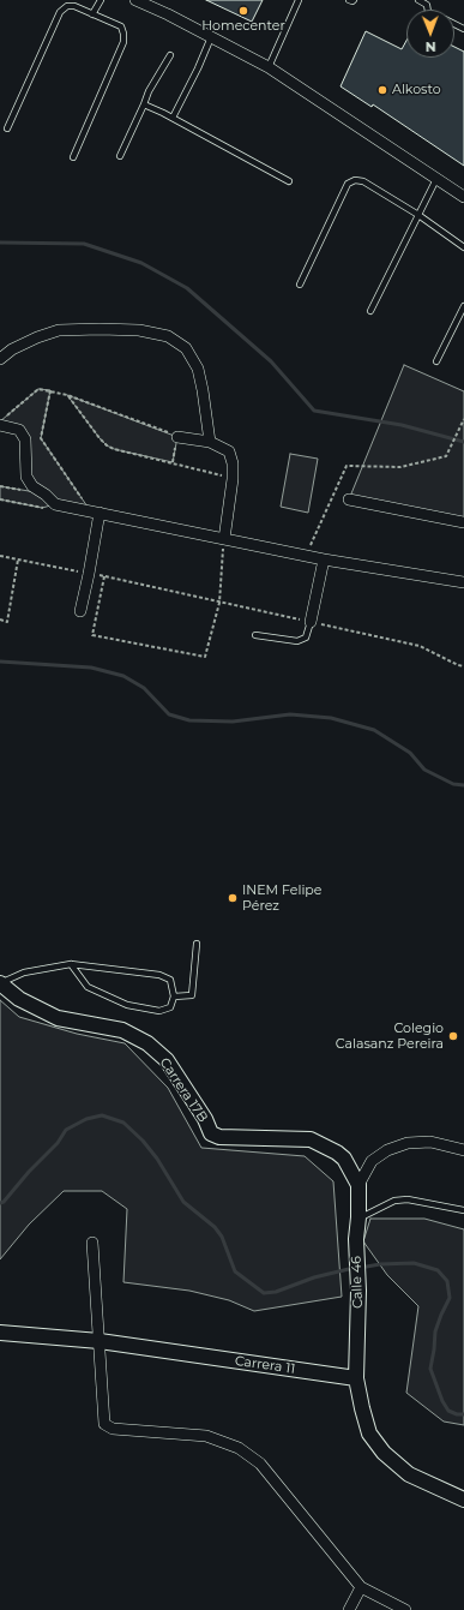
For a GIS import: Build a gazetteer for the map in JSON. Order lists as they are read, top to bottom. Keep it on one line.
{"streets":{"street":["Carrera 17B","Calle 46","Carrera 11"]},"crossings":[["Carrera 17B","Calle 46"],["Calle 46","Carrera 11"]],"places":["Homecenter","Alkosto","INEM Felipe Pérez","Colegio Calasanz Pereira"],"north":"bottom"}
